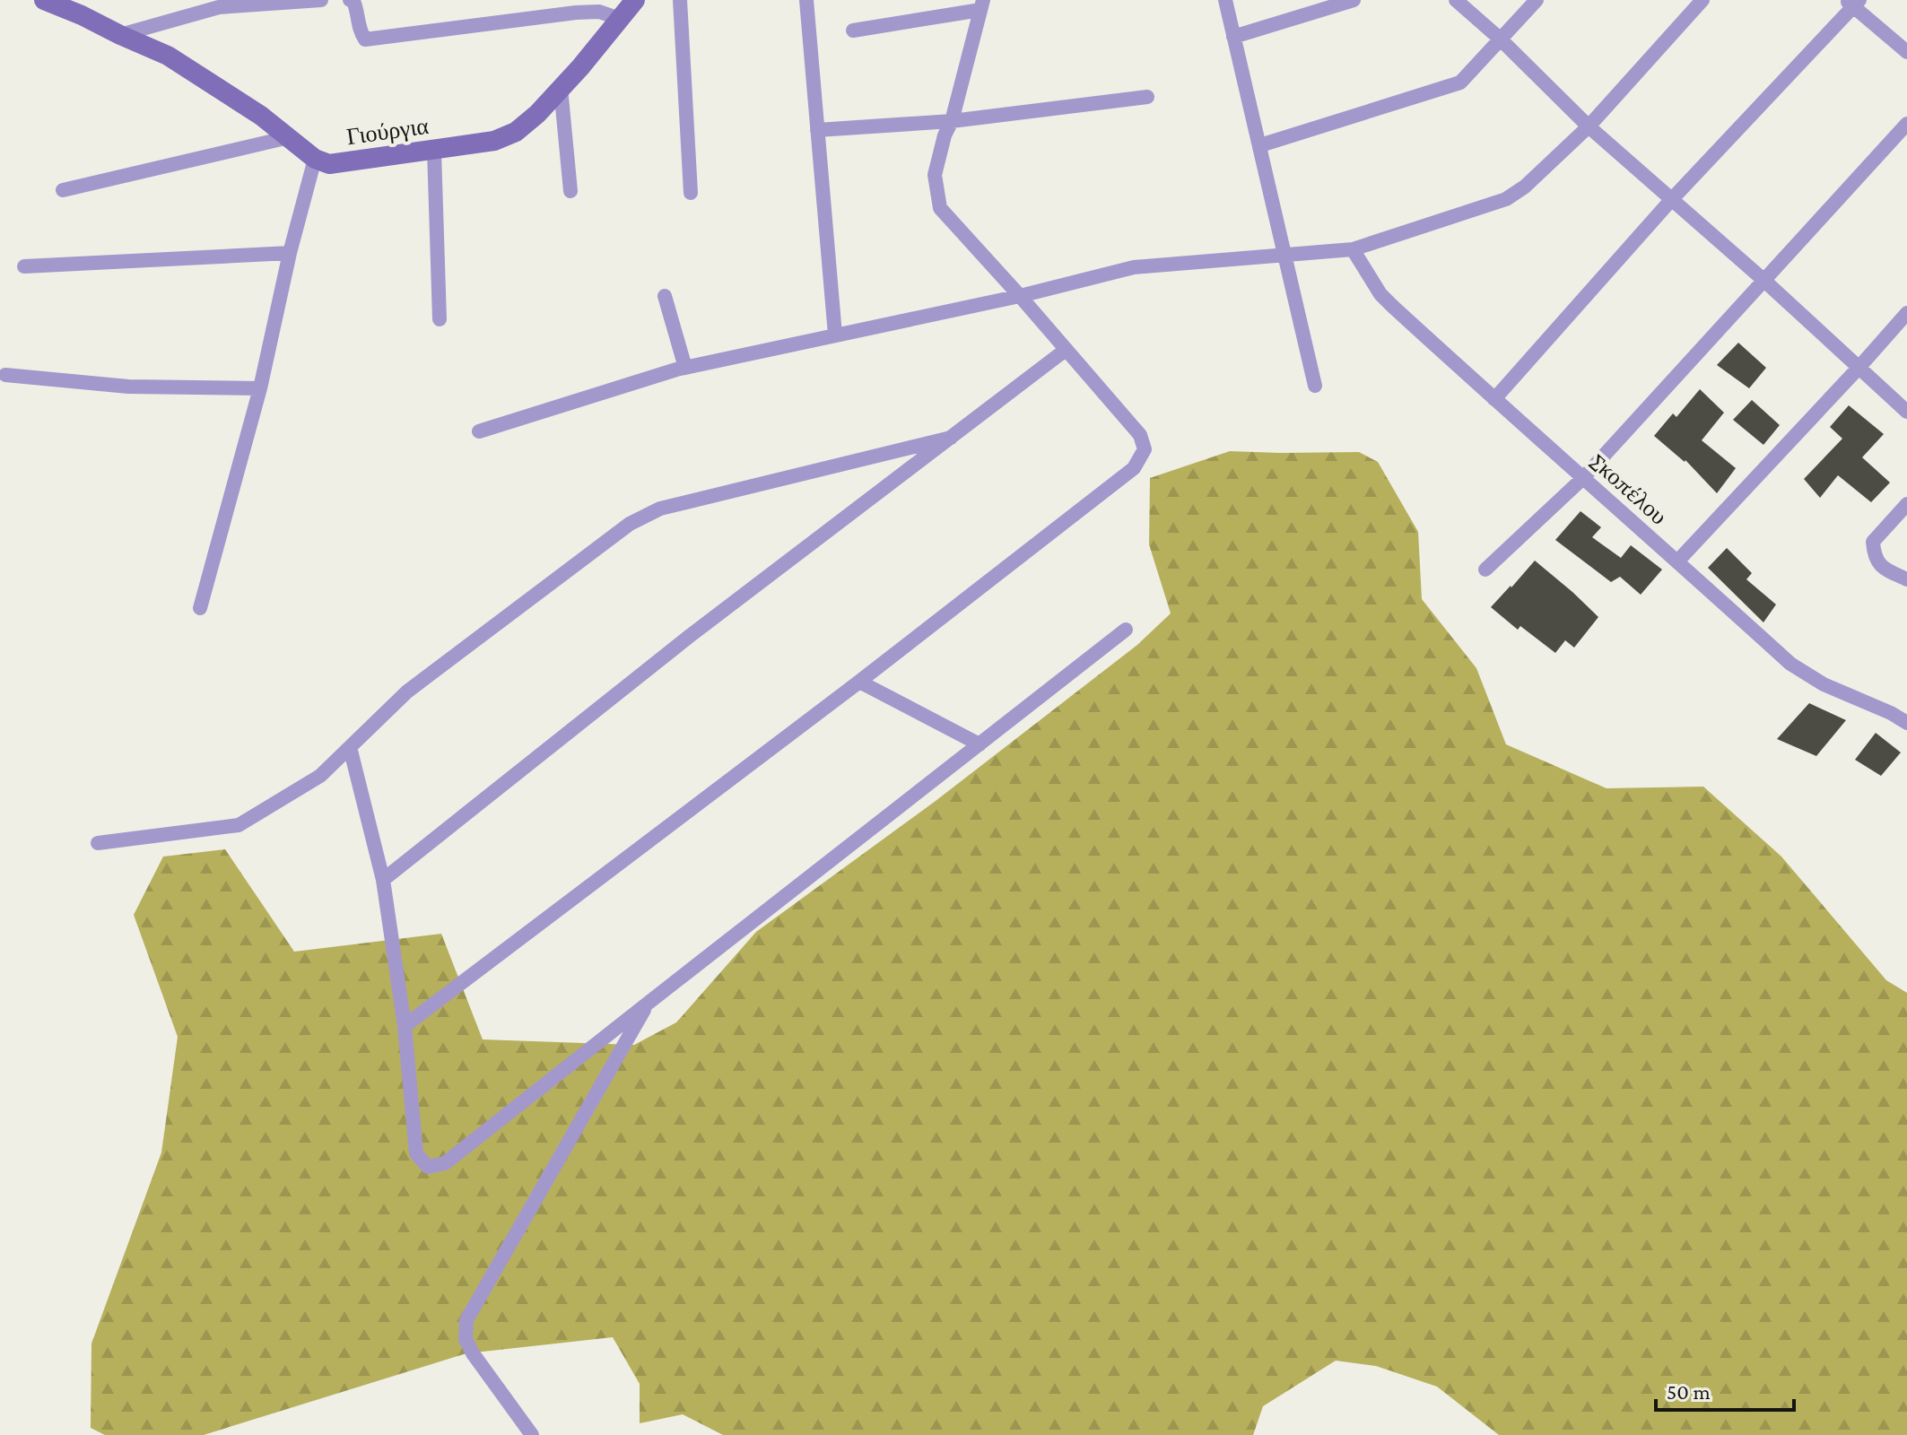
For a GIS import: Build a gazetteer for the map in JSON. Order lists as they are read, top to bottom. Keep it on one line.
{"streets":{"street":["Γιούργια","Σκοπέλου"]},"scale_bar":"50 m"}
